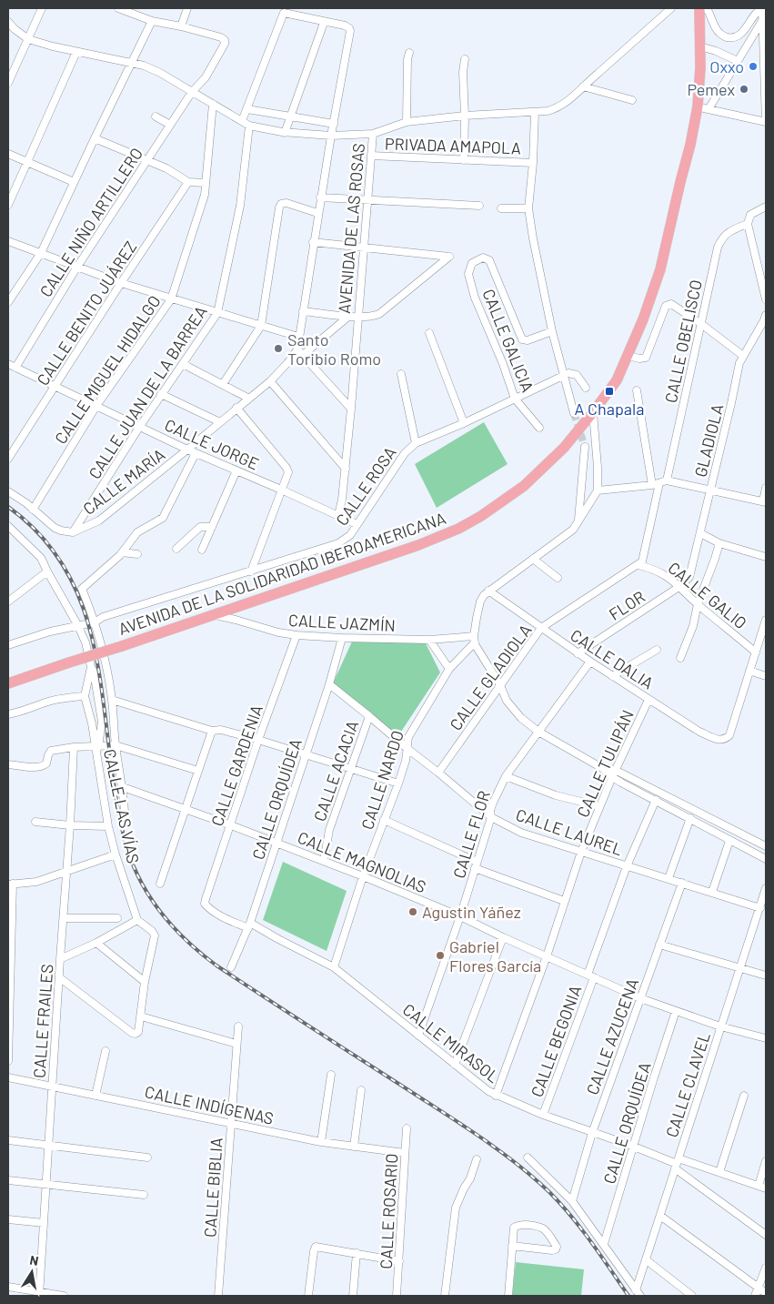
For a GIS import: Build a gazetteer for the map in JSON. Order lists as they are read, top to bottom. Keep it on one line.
{"streets":{"highway":["AVENIDA DE LA SOLIDARIDAD IBEROAMERICANA"],"street":["PRIVADA AMAPOLA","CALLE NIÑO ARTILLERO","AVENIDA DE LAS ROSAS","CALLE BENITO JUÁREZ","CALLE GALICIA","CALLE OBELISCO","CALLE MIGUEL HIDALGO","CALLE JUAN DE LA BARREA","GLADIOLA","CALLE JORGE","CALLE MARÍA","CALLE ROSA","CALLE GALIO","FLOR","CALLE JAZMÍN","CALLE DALIA","CALLE GLADIOLA","CALLE TULIPÁN","CALLE GARDENIA","CALLE ACACIA","CALLE NARDO","CALLE ORQUÍDEA","CALLE LAS VÍAS","CALLE LAUREL","CALLE FLOR","CALLE MAGNOLIAS","CALLE FRAILES","CALLE AZUCENA","CALLE BEGONIA","CALLE MIRASOL","CALLE CLAVEL","CALLE INDÍGENAS","CALLE BIBLIA","CALLE ROSARIO"]},"crossings":[["PRIVADA AMAPOLA","AVENIDA DE LAS ROSAS"],["CALLE NIÑO ARTILLERO","CALLE JORGE"],["AVENIDA DE LAS ROSAS","CALLE JORGE"],["CALLE BENITO JUÁREZ","CALLE JORGE"],["CALLE GALICIA","CALLE ROSA"],["CALLE MIGUEL HIDALGO","CALLE JORGE"],["CALLE MIGUEL HIDALGO","CALLE MARÍA"],["CALLE JUAN DE LA BARREA","CALLE JORGE"],["CALLE JUAN DE LA BARREA","CALLE MARÍA"],["GLADIOLA","FLOR"],["CALLE JORGE","CALLE MARÍA"],["CALLE JORGE","CALLE ROSA"],["CALLE ROSA","CALLE LAS VÍAS"],["AVENIDA DE LA SOLIDARIDAD IBEROAMERICANA","CALLE JAZMÍN"],["CALLE GALIO","FLOR"],["CALLE GALIO","CALLE GLADIOLA"],["FLOR","CALLE DALIA"],["CALLE JAZMÍN","CALLE GARDENIA"],["CALLE JAZMÍN","CALLE NARDO"],["CALLE JAZMÍN","CALLE ORQUÍDEA"],["CALLE DALIA","CALLE GLADIOLA"],["CALLE DALIA","CALLE TULIPÁN"],["CALLE DALIA","CALLE FLOR"],["CALLE GLADIOLA","CALLE LAUREL"],["CALLE TULIPÁN","CALLE LAUREL"],["CALLE TULIPÁN","CALLE MAGNOLIAS"],["CALLE TULIPÁN","CALLE MIRASOL"],["CALLE GARDENIA","CALLE MAGNOLIAS"],["CALLE GARDENIA","CALLE MIRASOL"],["CALLE ACACIA","CALLE LAUREL"],["CALLE ACACIA","CALLE MAGNOLIAS"],["CALLE NARDO","CALLE LAUREL"],["CALLE NARDO","CALLE MAGNOLIAS"],["CALLE NARDO","CALLE MIRASOL"],["CALLE ORQUÍDEA","CALLE LAUREL"],["CALLE ORQUÍDEA","CALLE MAGNOLIAS"],["CALLE ORQUÍDEA","CALLE MIRASOL"],["CALLE LAS VÍAS","CALLE MAGNOLIAS"],["CALLE LAUREL","CALLE FLOR"],["CALLE LAUREL","CALLE AZUCENA"],["CALLE LAUREL","CALLE BEGONIA"],["CALLE LAUREL","CALLE CLAVEL"],["CALLE FLOR","CALLE MAGNOLIAS"],["CALLE FLOR","CALLE MIRASOL"],["CALLE MAGNOLIAS","CALLE AZUCENA"],["CALLE MAGNOLIAS","CALLE BEGONIA"],["CALLE MAGNOLIAS","CALLE CLAVEL"],["CALLE FRAILES","CALLE INDÍGENAS"],["CALLE AZUCENA","CALLE MIRASOL"],["CALLE BEGONIA","CALLE MIRASOL"],["CALLE MIRASOL","CALLE CLAVEL"],["CALLE INDÍGENAS","CALLE BIBLIA"],["CALLE INDÍGENAS","CALLE ROSARIO"]],"places":{"other":["Oxxo","Pemex","Santo Toribio Romo","Agustin Yáñez","Gabriel Flores García"],"transit":["A Chapala"]},"north":"top"}
